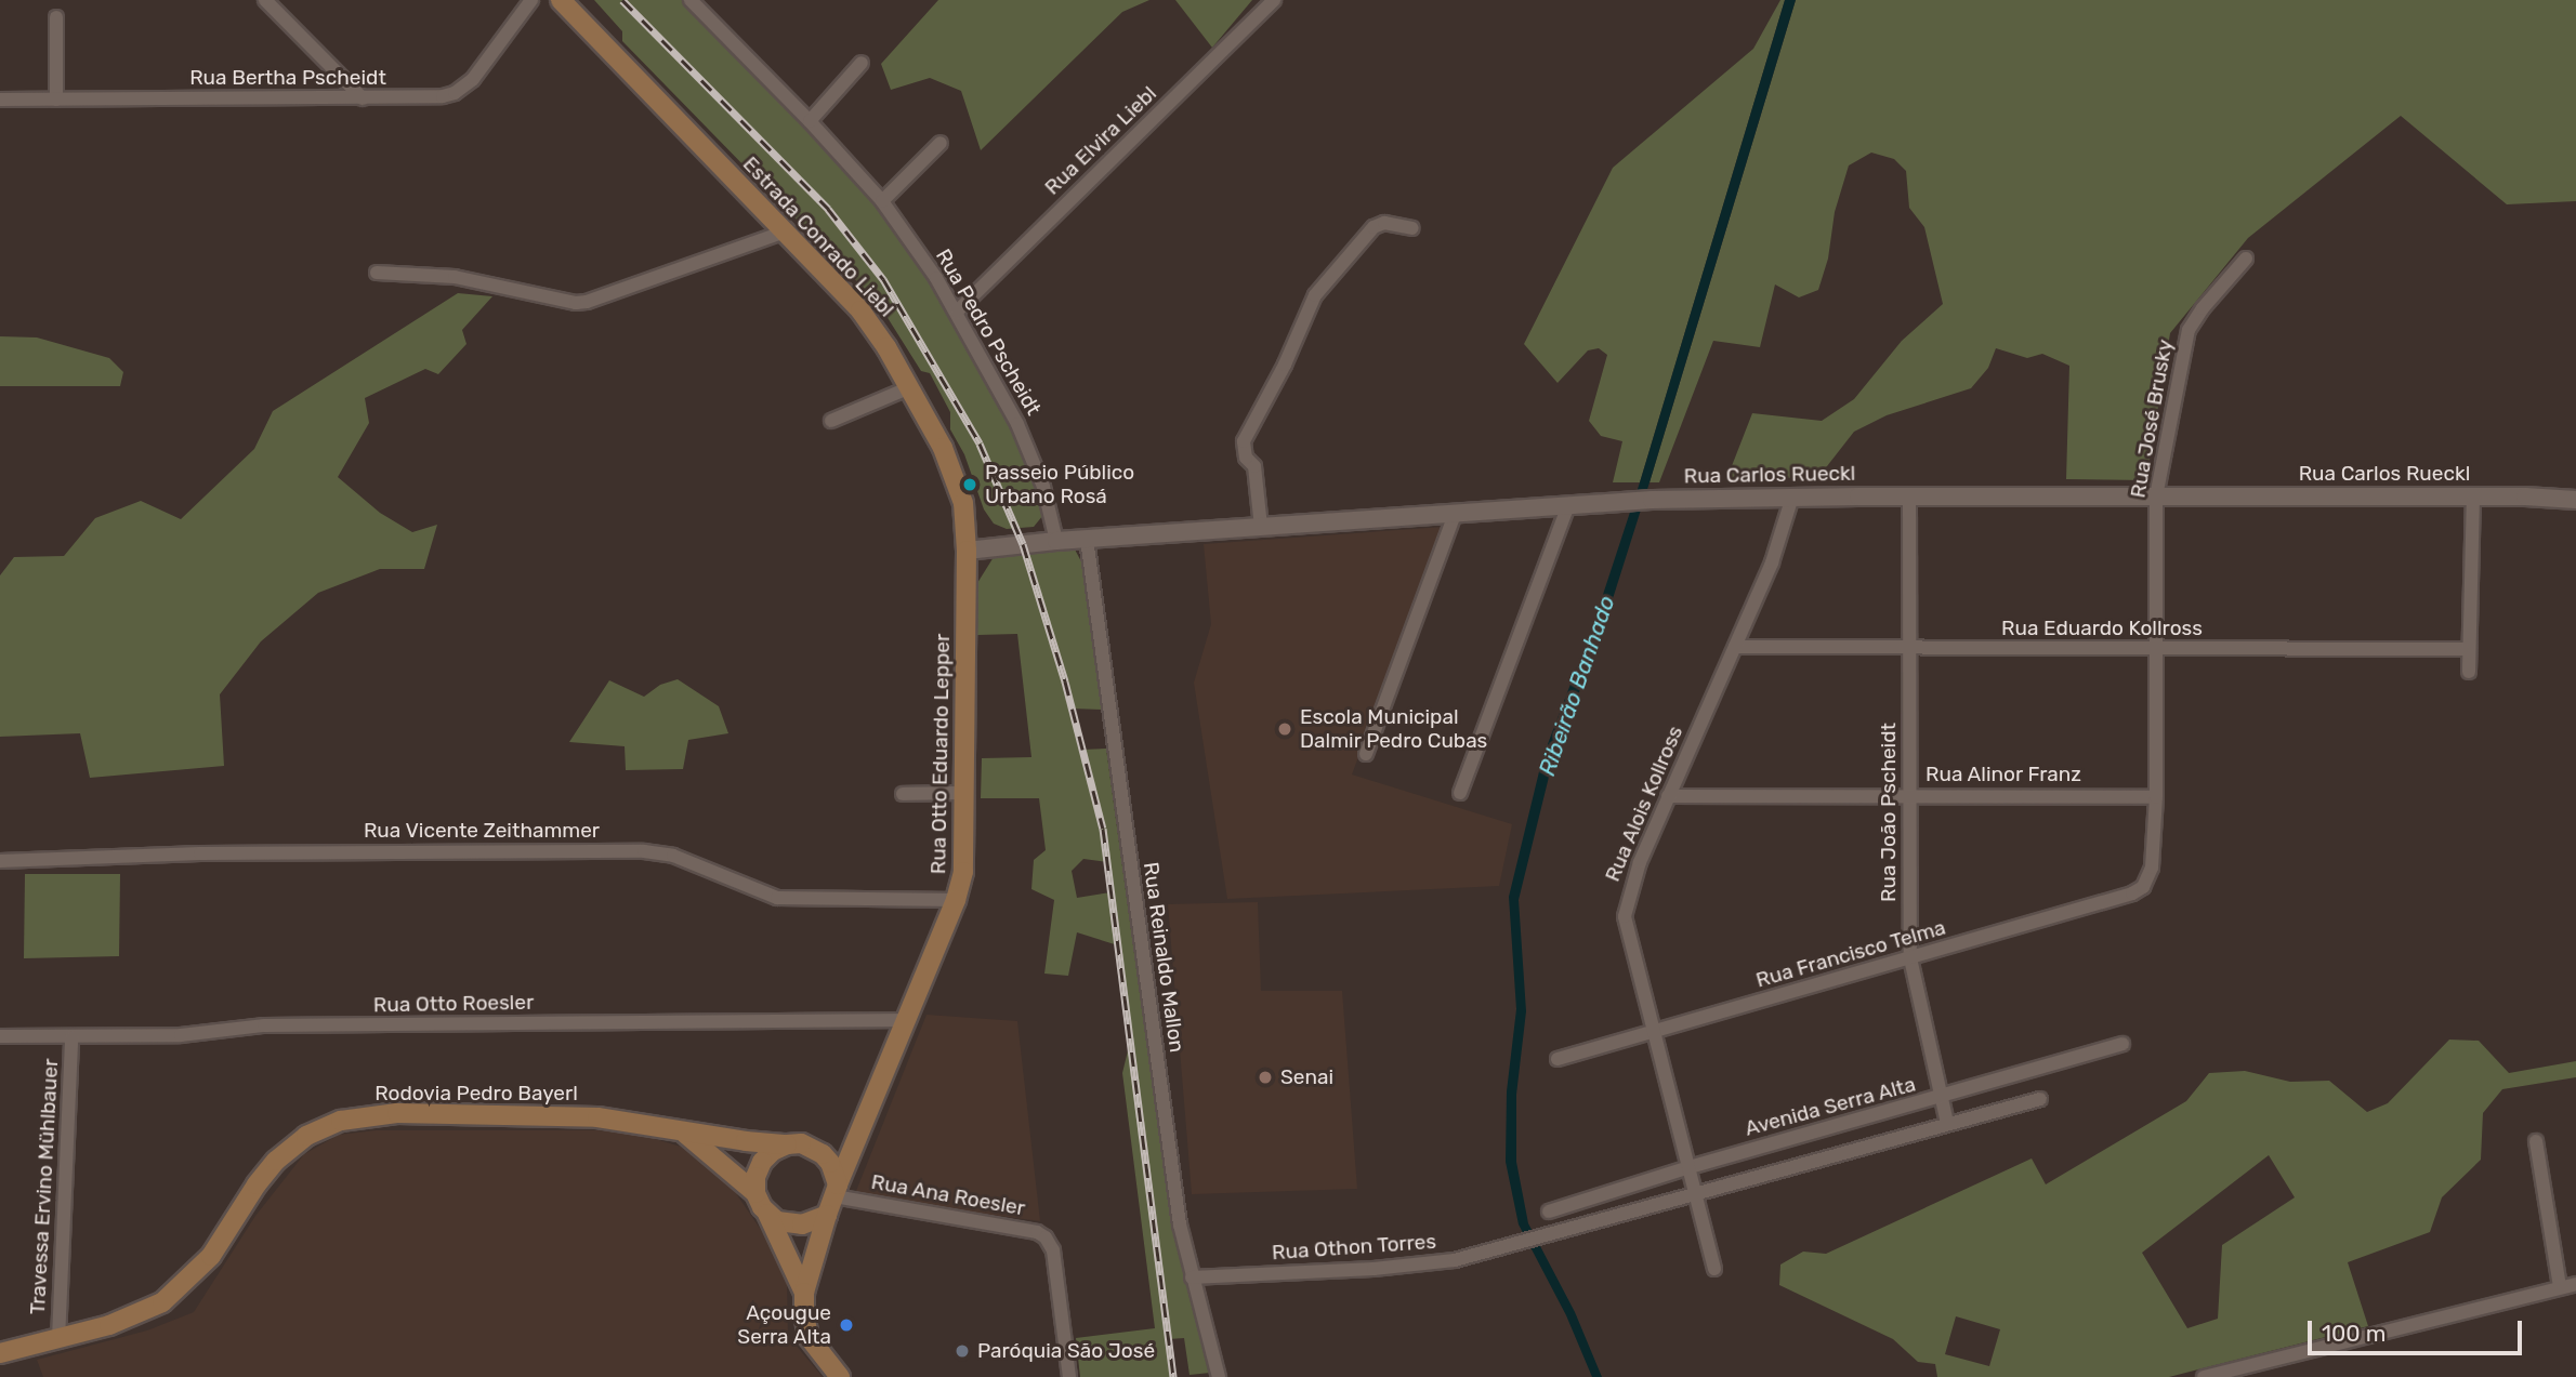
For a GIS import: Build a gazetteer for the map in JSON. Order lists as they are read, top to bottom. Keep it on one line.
{"streets":{"main road":["Estrada Conrado Liebl","Rua Otto Eduardo Lepper","Rodovia Pedro Bayerl"],"street":["Rua Bertha Pscheidt","Rua Elvira Liebl","Rua Pedro Pscheidt","Rua José Brusky","Rua Carlos Rueckl","Rua Eduardo Kollross","Rua Alinor Franz","Rua Alois Kollross","Rua João Pscheidt","Rua Vicente Zeithammer","Rua Francisco Telma","Rua Reinaldo Mallon","Rua Otto Roesler","Avenida Serra Alta","Travessa Ervino Mühlbauer","Rua Ana Roesler","Rua Othon Torres"]},"crossings":[["Rua Elvira Liebl","Rua Pedro Pscheidt"],["Estrada Conrado Liebl","Rua Carlos Rueckl"],["Estrada Conrado Liebl","Rua Otto Eduardo Lepper"],["Rua Pedro Pscheidt","Rua Carlos Rueckl"],["Rua José Brusky","Rua Carlos Rueckl"],["Rua José Brusky","Rua Eduardo Kollross"],["Rua José Brusky","Rua Alinor Franz"],["Rua José Brusky","Rua Francisco Telma"],["Rua Carlos Rueckl","Rua Otto Eduardo Lepper"],["Rua Carlos Rueckl","Rua Alois Kollross"],["Rua Carlos Rueckl","Rua João Pscheidt"],["Rua Carlos Rueckl","Rua Reinaldo Mallon"],["Rua Eduardo Kollross","Rua Alois Kollross"],["Rua Eduardo Kollross","Rua João Pscheidt"],["Rua Otto Eduardo Lepper","Rua Vicente Zeithammer"],["Rua Otto Eduardo Lepper","Rua Otto Roesler"],["Rua Otto Eduardo Lepper","Rodovia Pedro Bayerl"],["Rua Otto Eduardo Lepper","Rua Ana Roesler"],["Rua Alinor Franz","Rua Alois Kollross"],["Rua Alinor Franz","Rua João Pscheidt"],["Rua Alois Kollross","Rua Francisco Telma"],["Rua Alois Kollross","Avenida Serra Alta"],["Rua Alois Kollross","Rua Othon Torres"],["Rua João Pscheidt","Rua Francisco Telma"],["Rua João Pscheidt","Avenida Serra Alta"],["Rua Reinaldo Mallon","Rua Othon Torres"],["Rua Otto Roesler","Travessa Ervino Mühlbauer"],["Rodovia Pedro Bayerl","Travessa Ervino Mühlbauer"],["Rodovia Pedro Bayerl","Rua Ana Roesler"]],"water":["Ribeirão Banhado"],"places":["Passeio Público Urbano Rosá","Escola Municipal Dalmir Pedro Cubas","Senai","Açougue Serra Alta","Paróquia São José"],"scale_bar":"100 m"}
